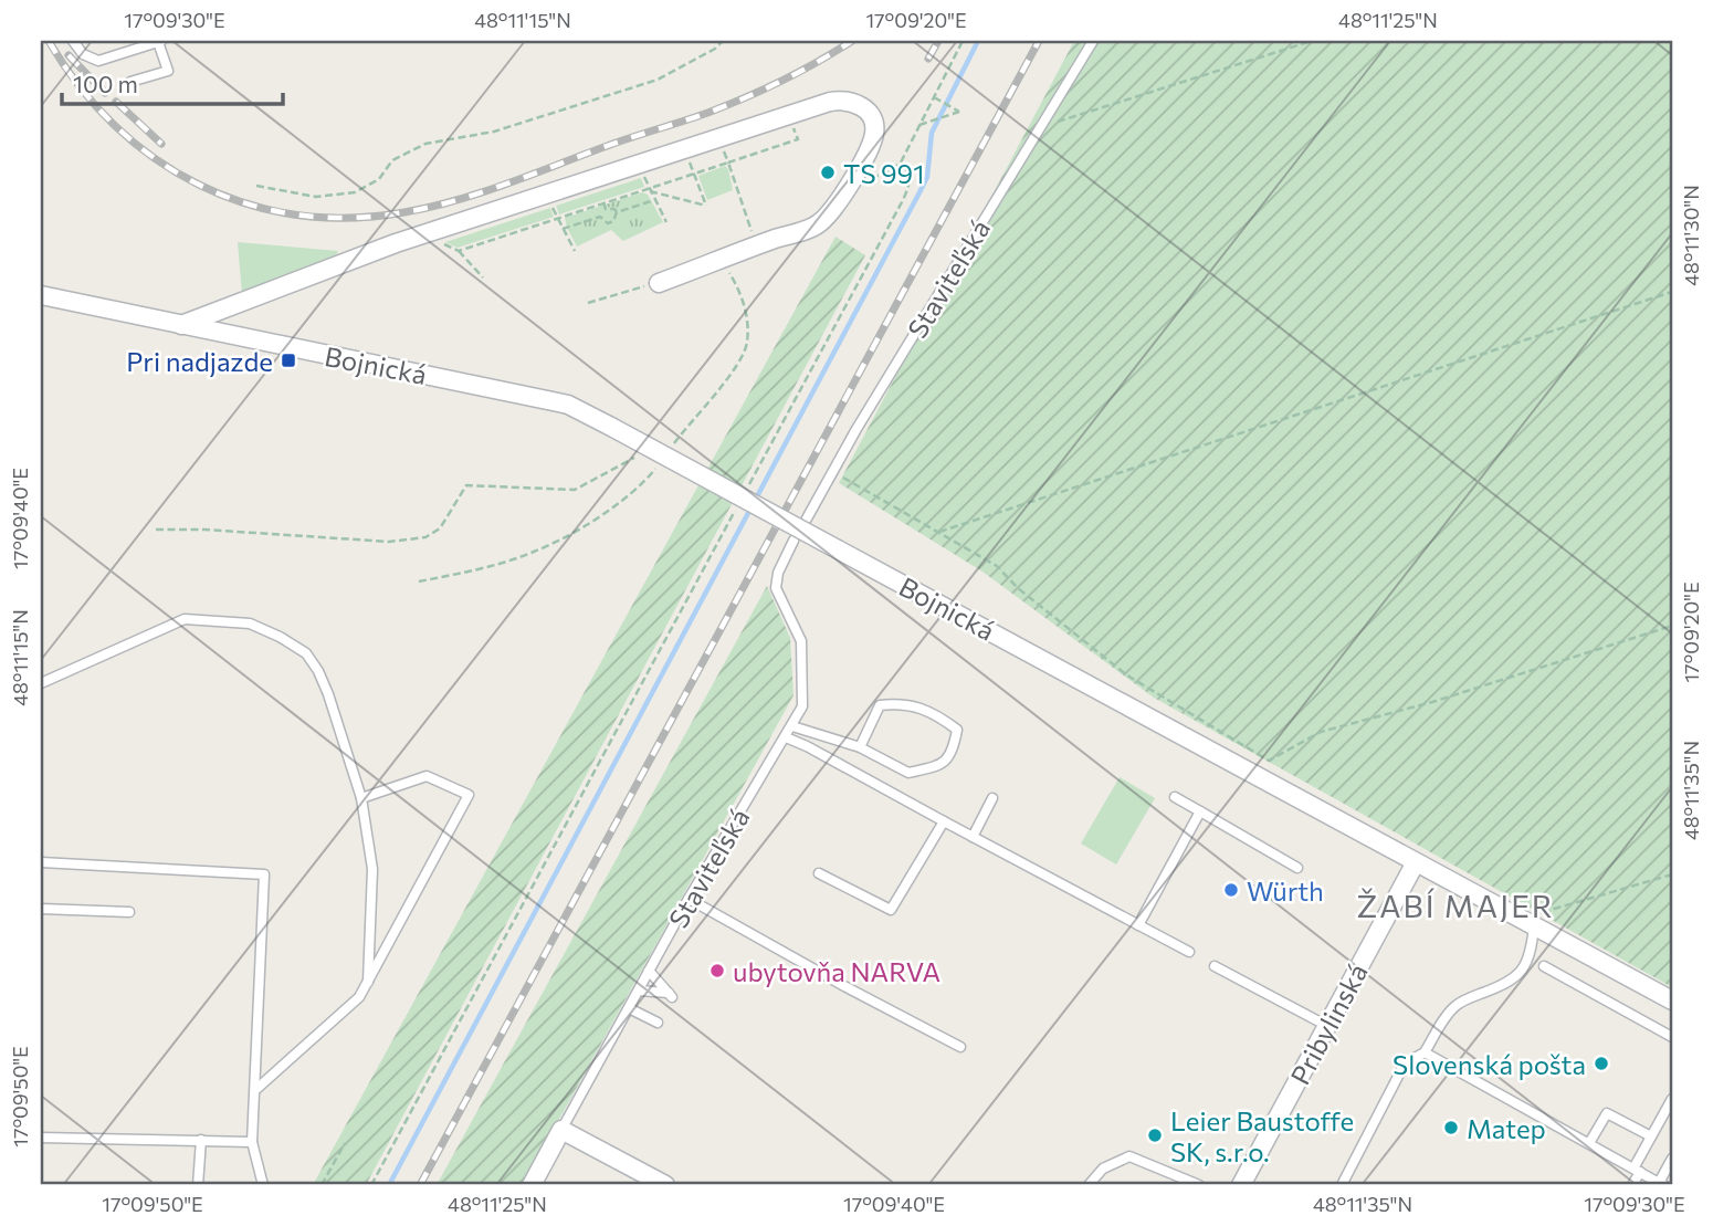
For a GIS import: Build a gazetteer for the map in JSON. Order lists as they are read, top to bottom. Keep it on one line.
{"streets":{"street":["Staviteľská","Bojnická","Pribylinská"]},"crossings":[["Bojnická","Pribylinská"]],"districts":["ŽABÍ MAJER"],"places":{"other":["TS 991","Würth","ubytovňa NARVA","Slovenská pošta","Matep","Leier Baustoffe SK, s.r.o."],"transit":["Pri nadjazde"]},"scale_bar":"100 m","coordinates":["17°09'30\"E","48°11'15\"N","17°09'20\"E","48°11'25\"N","48°11'30\"N","17°09'40\"E","48°11'35\"N","17°09'50\"E"]}
